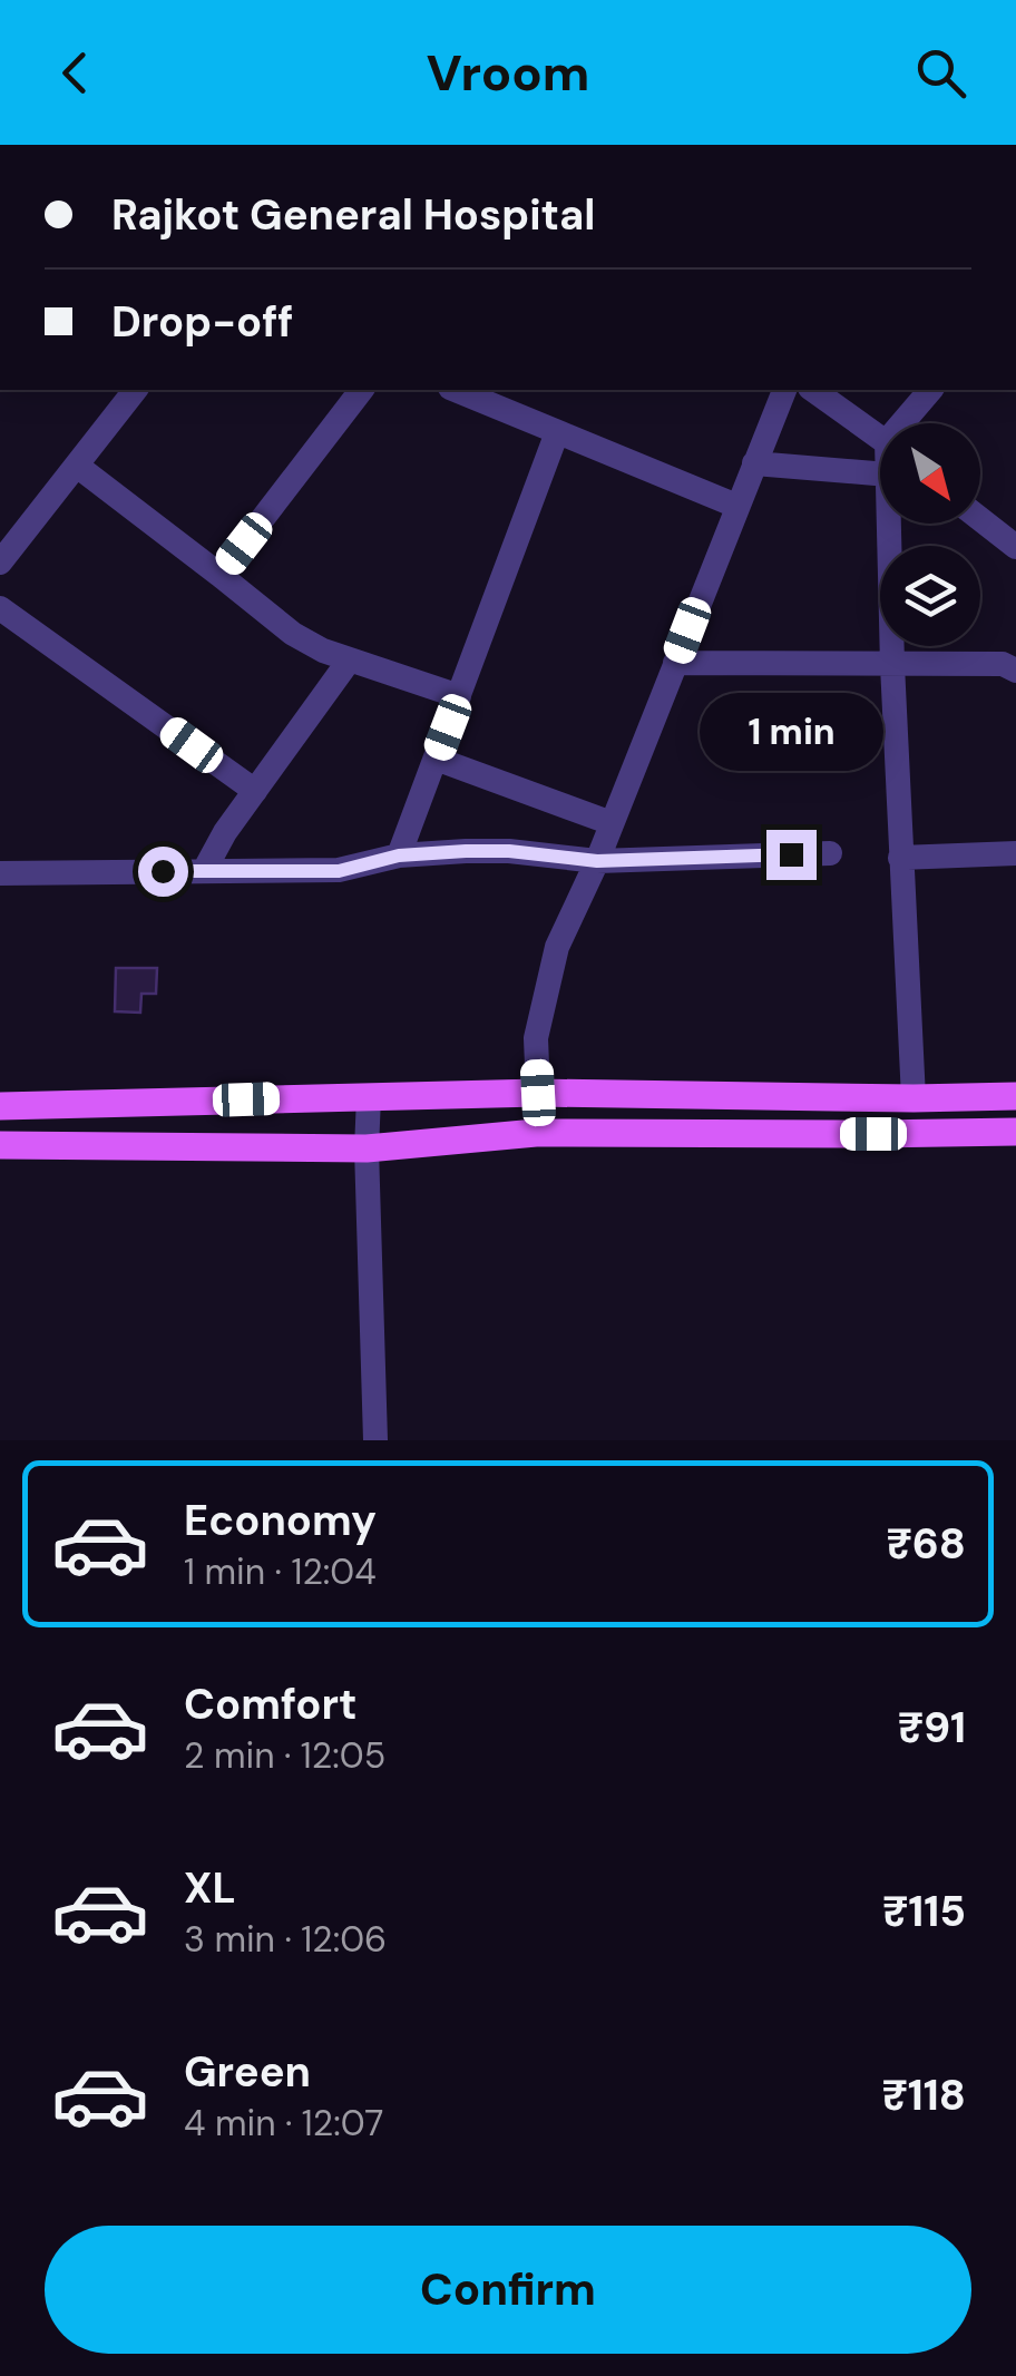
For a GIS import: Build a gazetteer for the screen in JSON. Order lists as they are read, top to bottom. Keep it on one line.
{"north":"bottom right","page":{"header":"Vroom","banner":["Rajkot General Hospital","Drop-off"],"bubble":"1 min","list":[{"name":"Economy","note":"1 min · 12:04","value":"₹68"},{"name":"Comfort","note":"2 min · 12:05","value":"₹91"},{"name":"XL","note":"3 min · 12:06","value":"₹115"},{"name":"Green","note":"4 min · 12:07","value":"₹118"}],"buttons":"Confirm"}}
